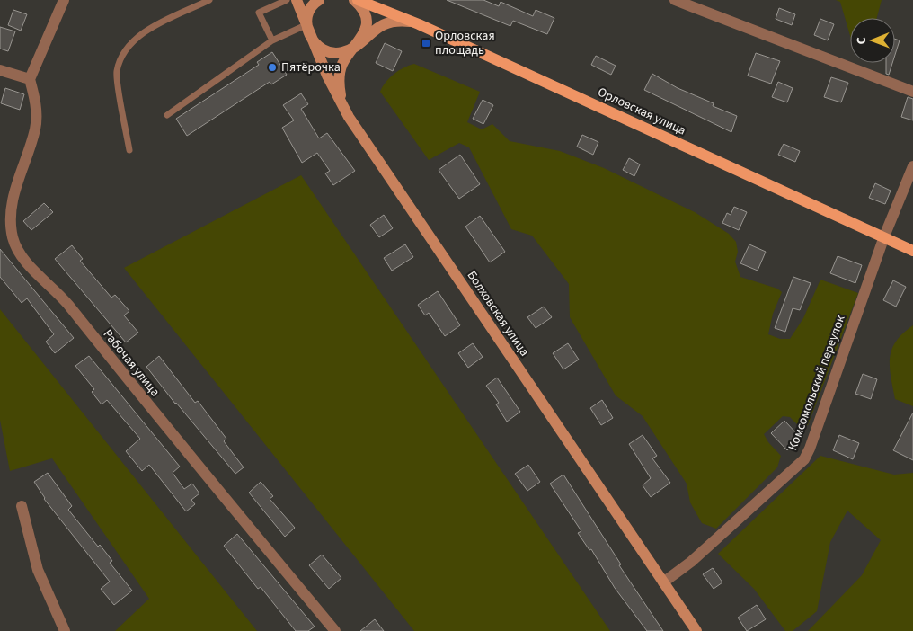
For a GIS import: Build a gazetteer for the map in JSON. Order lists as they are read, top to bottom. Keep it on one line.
{"streets":{"main road":["Орловская улица","Болховская улица"],"street":["Рабочая улица","Комсомольский переулок"]},"crossings":[["Орловская улица","Комсомольский переулок"],["Болховская улица","Комсомольский переулок"]],"places":{"transit":["Орловская площадь"],"other":["Пятёрочка"]},"north":"left"}
